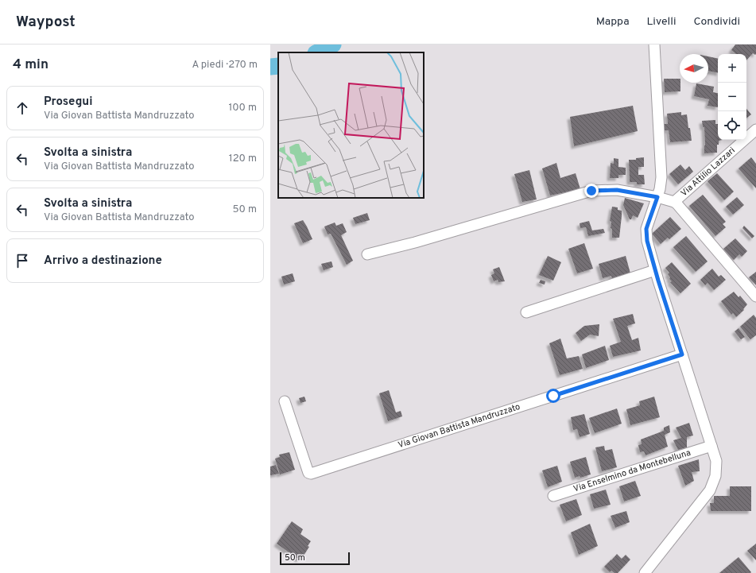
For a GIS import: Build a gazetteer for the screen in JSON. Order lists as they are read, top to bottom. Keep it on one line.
{"streets":{"street":["Via Attilio Lazzari","Via Giovan Battista Mandruzzato","Via Enselmino da Montebelluna"]},"scale_bar":"50 m","north":"left","page":{"header":"Waypost","nav":["Mappa","Livelli","Condividi"],"heading":["4 min","A piedi · 270 m"],"map_buttons":["+","−"],"list":[["Prosegui","Via Giovan Battista Mandruzzato","100 m"],["Svolta a sinistra","Via Giovan Battista Mandruzzato","120 m"],["Svolta a sinistra","Via Giovan Battista Mandruzzato","50 m"],"Arrivo a destinazione"],"scale":"50 m"}}
